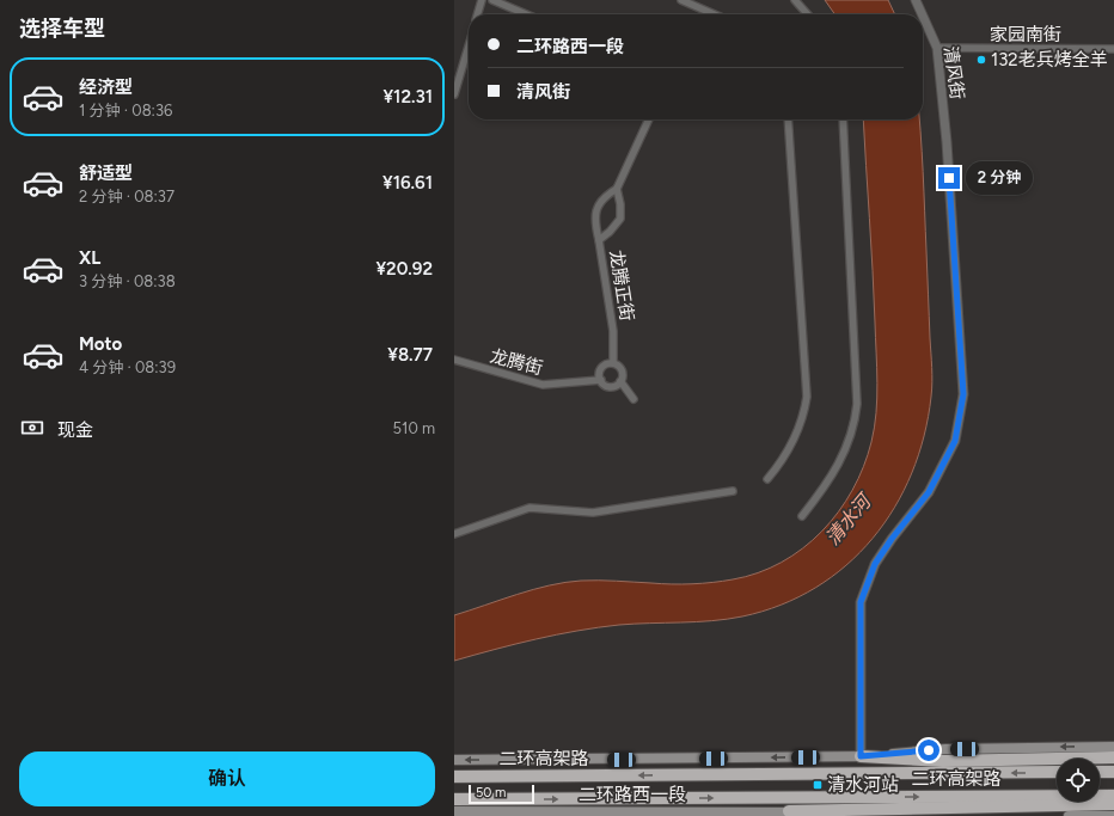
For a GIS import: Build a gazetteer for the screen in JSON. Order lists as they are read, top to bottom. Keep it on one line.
{"streets":{"highway":["二环高架路"],"main road":["二环路西一段"],"street":["家园南街","清风街","龙腾正街","龙腾街"]},"crossings":[["家园南街","清风街"],["清风街","二环路西一段"],["龙腾正街","龙腾街"]],"water":["清水河"],"places":{"other":["132老兵烤全羊"],"transit":["清水河站"]},"scale_bar":"50 m","page":{"heading":"选择车型","banner":["二环路西一段","清风街"],"list":[{"name":"经济型","note":"1 分钟 · 08:36","value":"¥12.31"},{"name":"舒适型","note":"2 分钟 · 08:37","value":"¥16.61"},{"name":"XL","note":"3 分钟 · 08:38","value":"¥20.92"},{"name":"Moto","note":"4 分钟 · 08:39","value":"¥8.77"}],"bubble":"2 分钟","pay":["现金","510 m"],"buttons":"确认","scale":"50 m"}}
